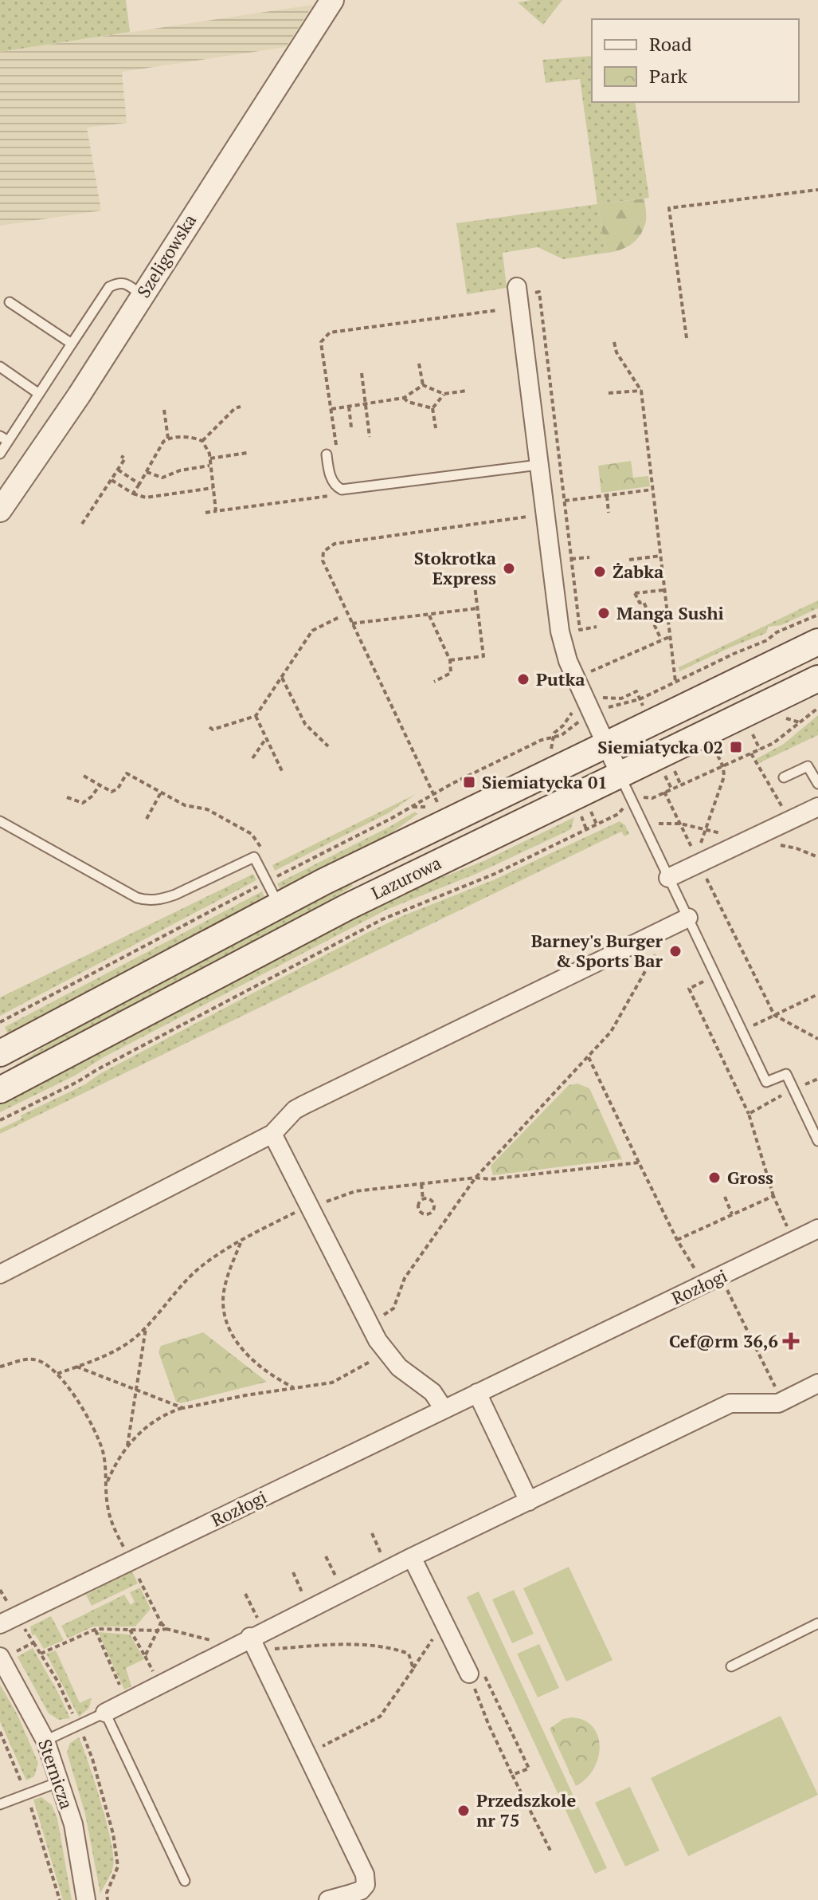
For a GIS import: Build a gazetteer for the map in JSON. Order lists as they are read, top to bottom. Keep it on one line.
{"streets":{"main road":["Lazurowa"],"street":["Szeligowska","Rozłogi","Sternicza"]},"places":{"other":["Stokrotka Express","Żabka","Manga Sushi","Putka","Barney's Burger & Sports Bar","Gross","Przedszkole nr 75"],"transit":["Siemiatycka 02","Siemiatycka 01"],"health":["Cef@rm 36,6"]},"legend":["Road","Park"]}
